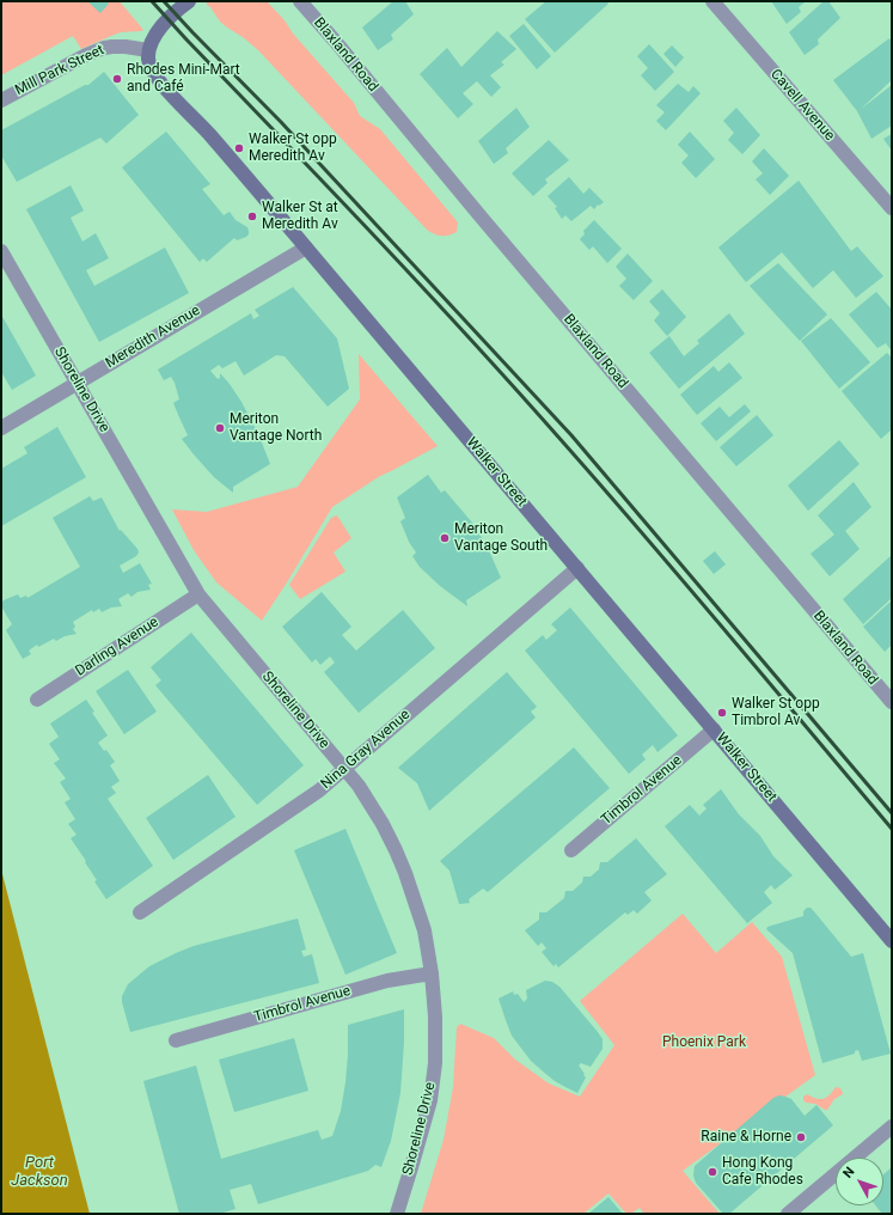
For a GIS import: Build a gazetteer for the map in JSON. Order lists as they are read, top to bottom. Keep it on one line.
{"streets":{"street":["Blaxland Road","Mill Park Street","Cavell Avenue","Meredith Avenue","Shoreline Drive","Walker Street","Darling Avenue","Nina Gray Avenue","Timbrol Avenue"]},"crossings":[["Mill Park Street","Walker Street"],["Meredith Avenue","Shoreline Drive"],["Meredith Avenue","Walker Street"],["Shoreline Drive","Darling Avenue"],["Shoreline Drive","Nina Gray Avenue"],["Shoreline Drive","Timbrol Avenue"],["Walker Street","Nina Gray Avenue"],["Walker Street","Timbrol Avenue"]],"water":["Port Jackson"],"parks":["Phoenix Park"],"places":["Rhodes Mini-Mart and Café","Walker St opp Meredith Av","Walker St at Meredith Av","Meriton Vantage North","Meriton Vantage South","Walker St opp Timbrol Av","Raine & Horne","Hong Kong Cafe Rhodes"],"north":"top left"}
